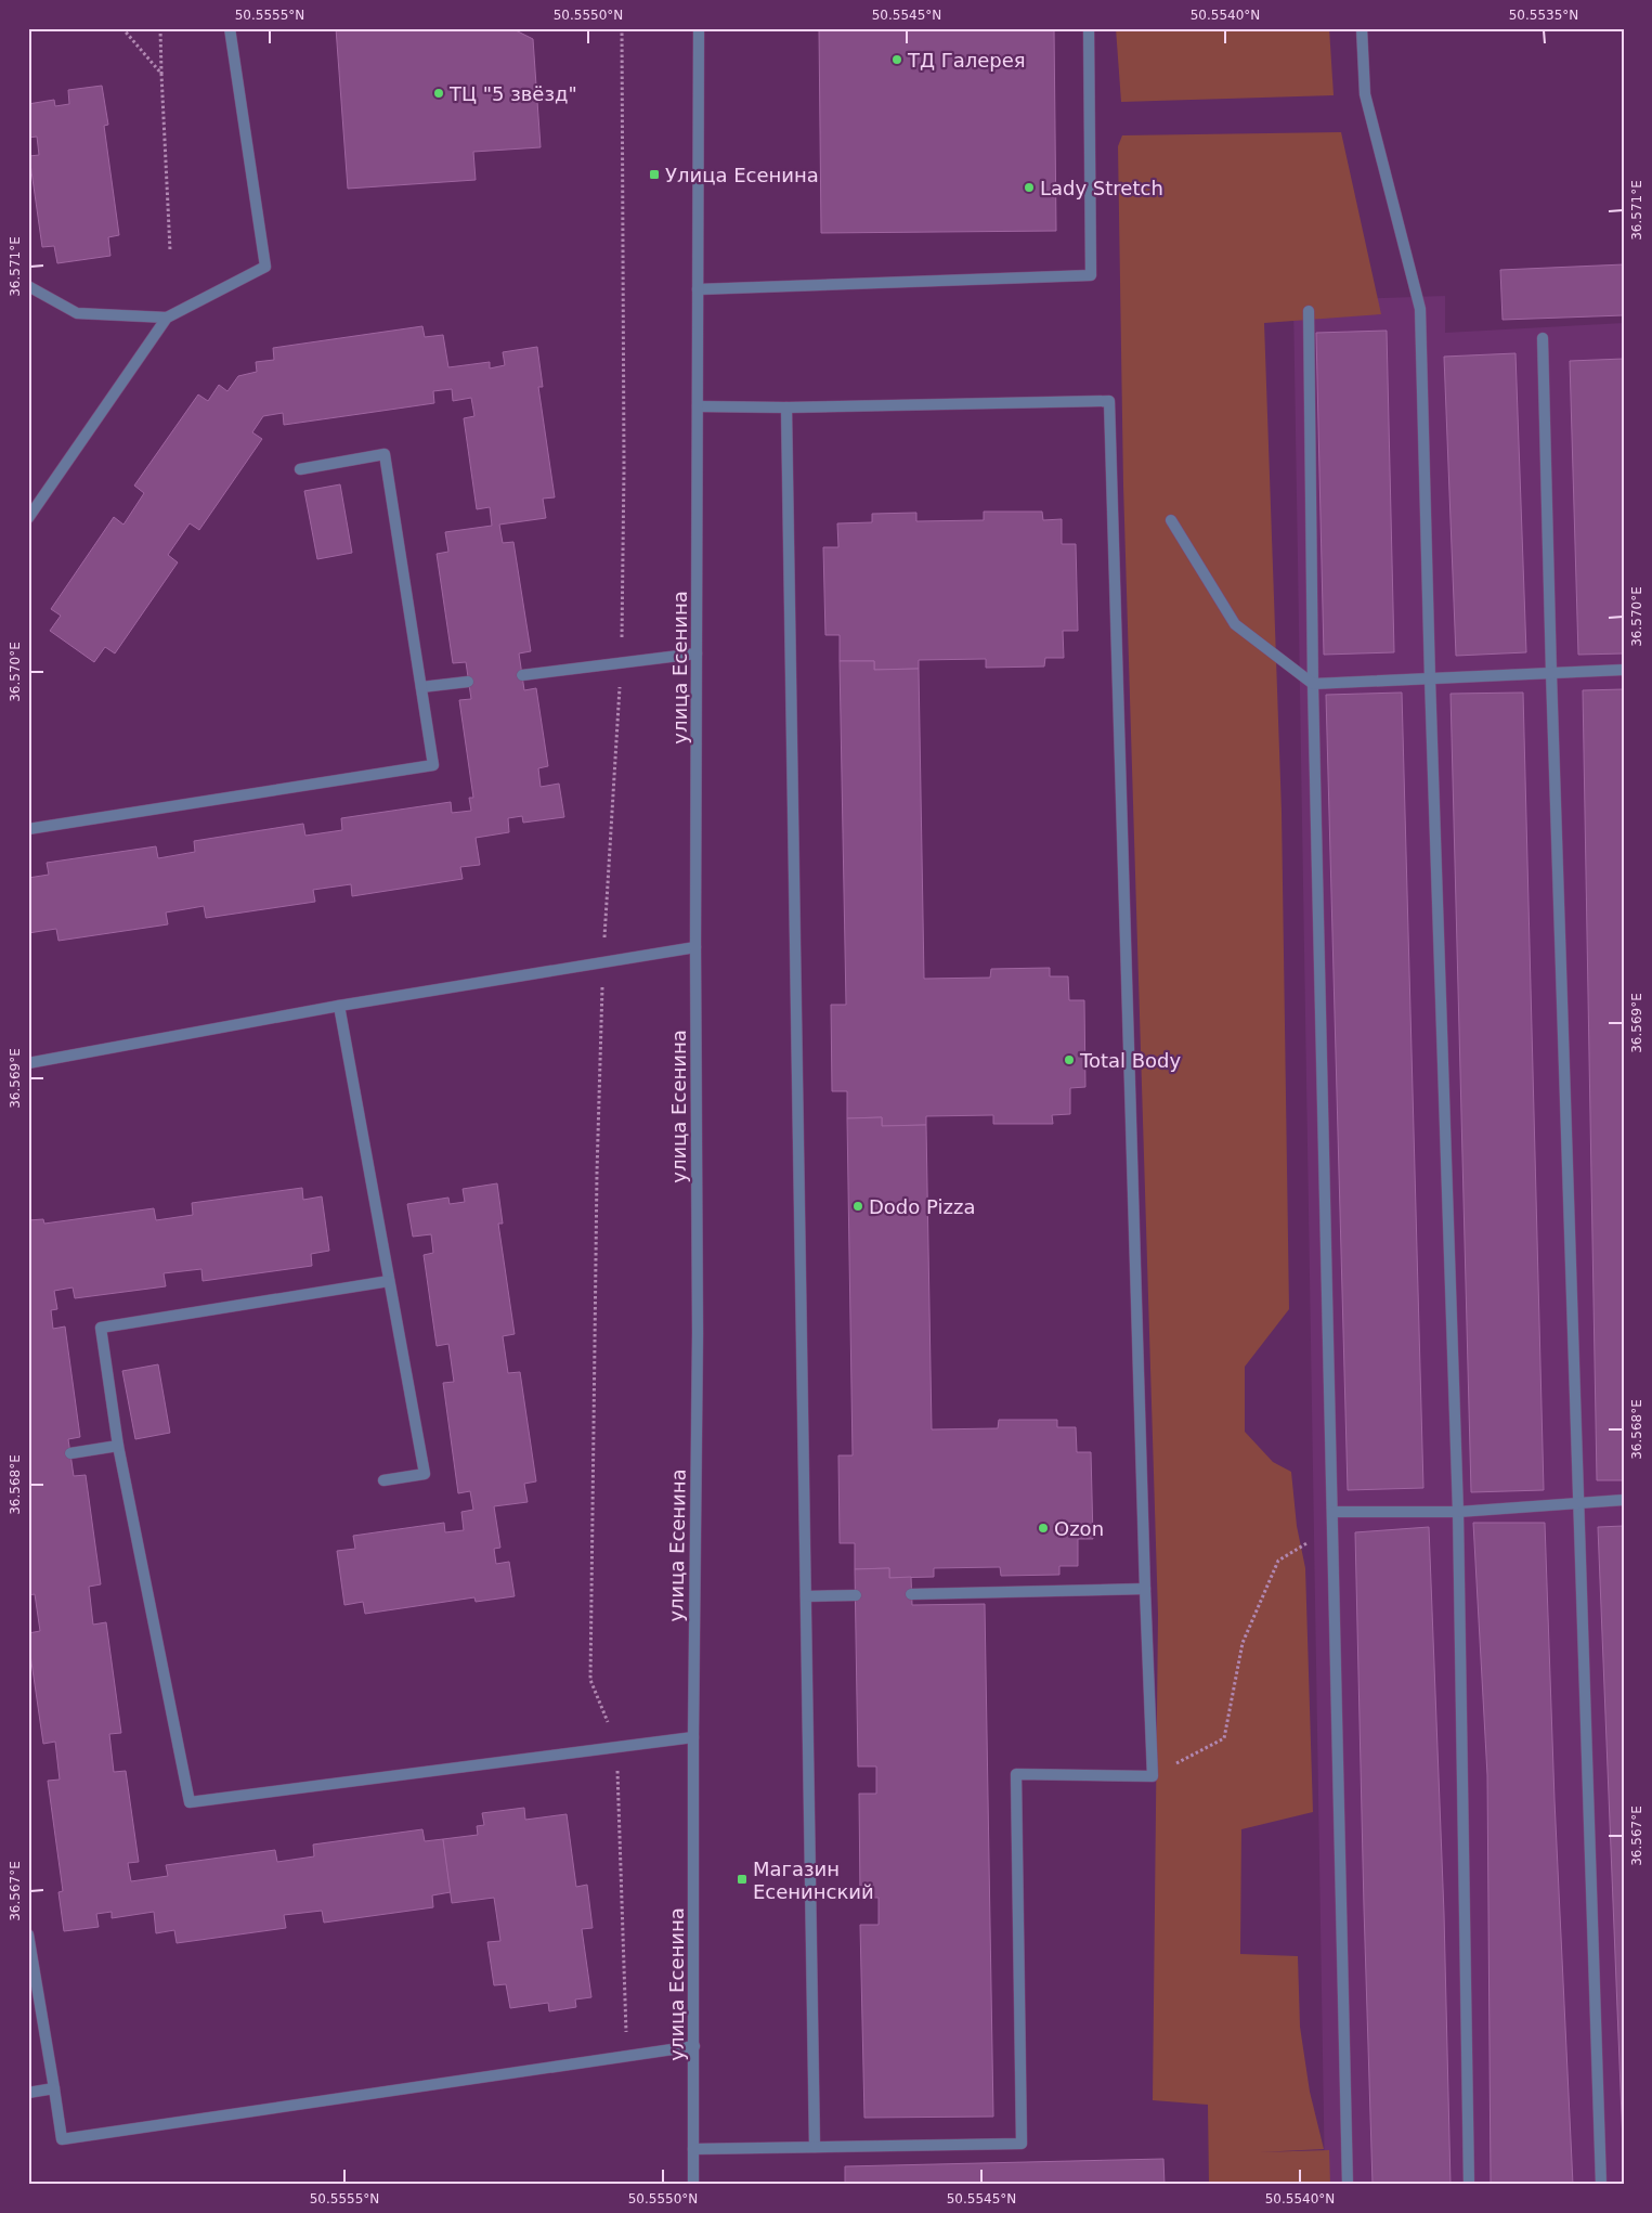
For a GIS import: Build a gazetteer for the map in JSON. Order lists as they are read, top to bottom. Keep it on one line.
{"streets":{"street":["улица Есенина"]},"places":{"other":["ТД Галерея","ТЦ \"5 звёзд\"","Lady Stretch","Total Body","Dodo Pizza","Ozon"],"transit":["Улица Есенина","Магазин Есенинский"]},"coordinates":["50.5555°N","50.5550°N","50.5545°N","50.5540°N","50.5535°N","36.571°E","36.570°E","36.569°E","36.568°E","36.567°E"]}
